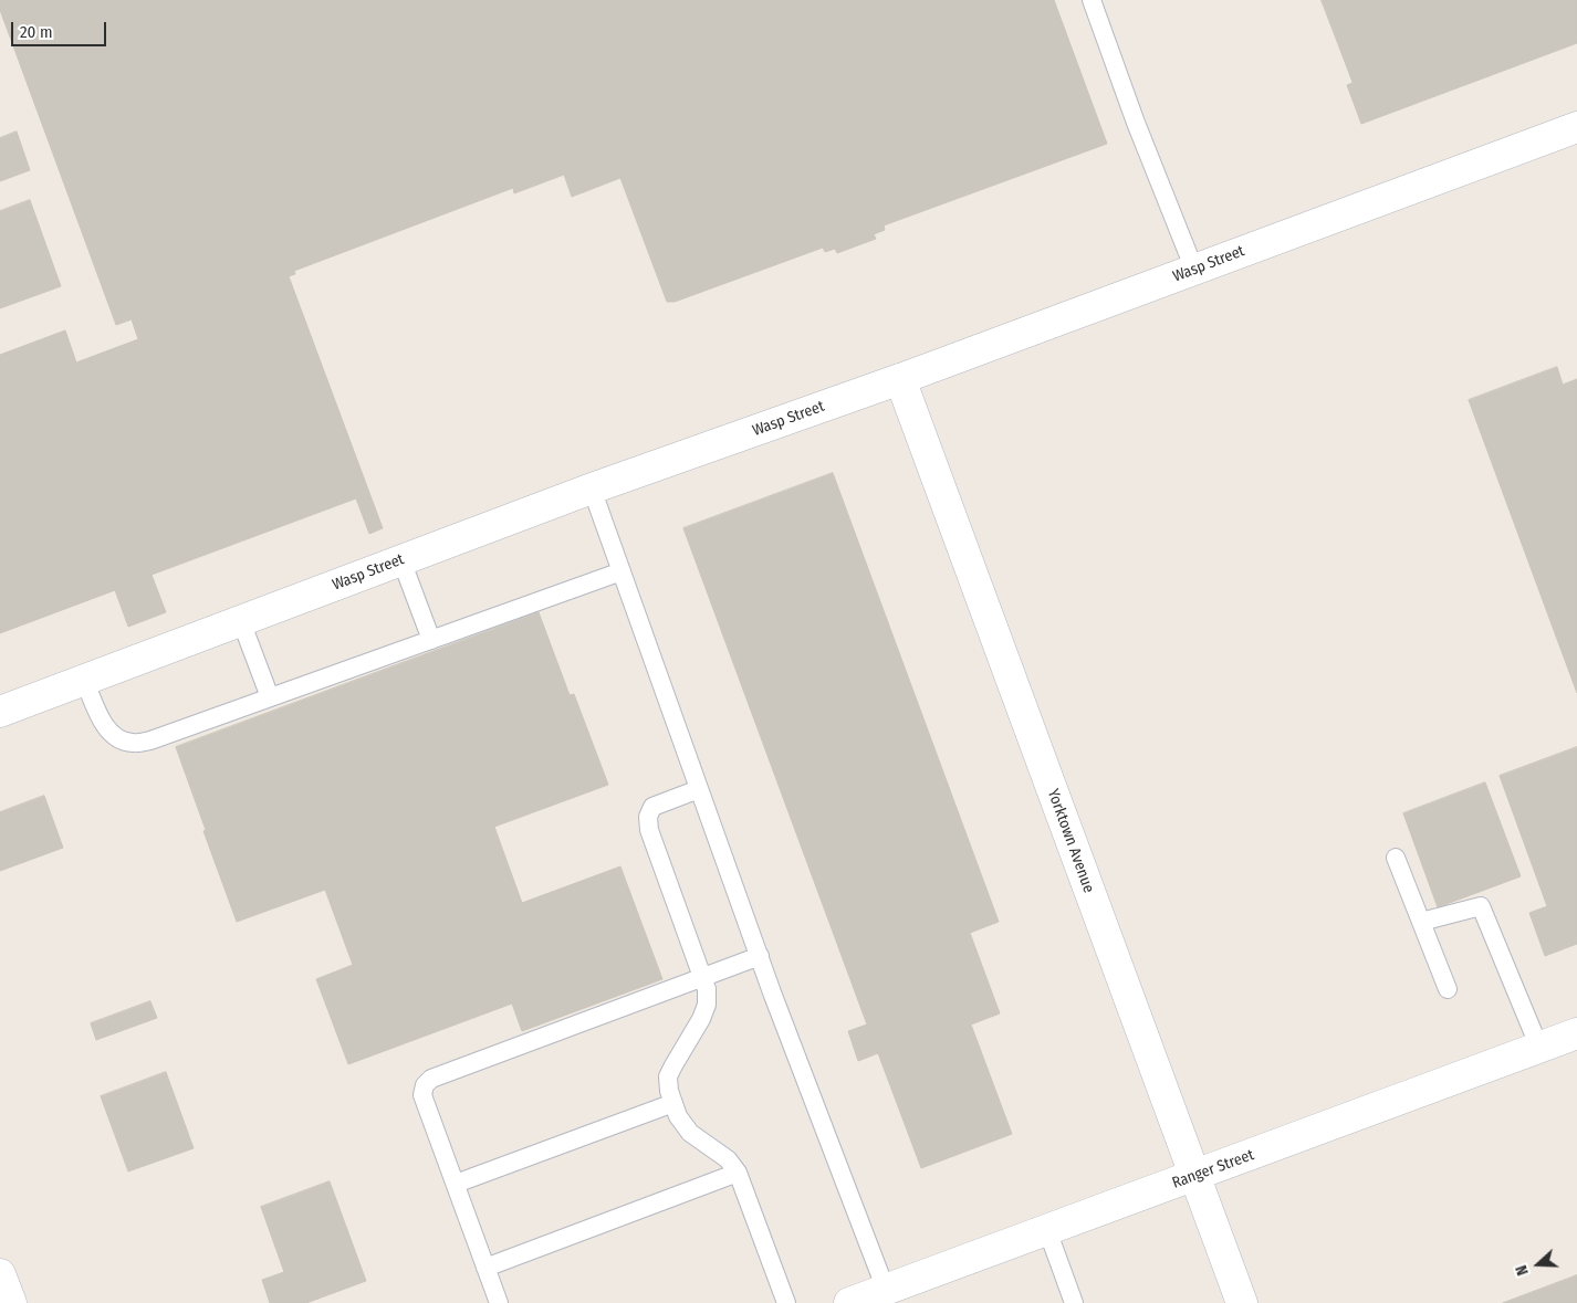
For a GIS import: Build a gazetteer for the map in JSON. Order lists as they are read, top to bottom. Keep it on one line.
{"streets":{"street":["Wasp Street","Yorktown Avenue","Ranger Street"]},"crossings":[["Wasp Street","Yorktown Avenue"],["Yorktown Avenue","Ranger Street"]],"scale_bar":"20 m","north":"left"}
